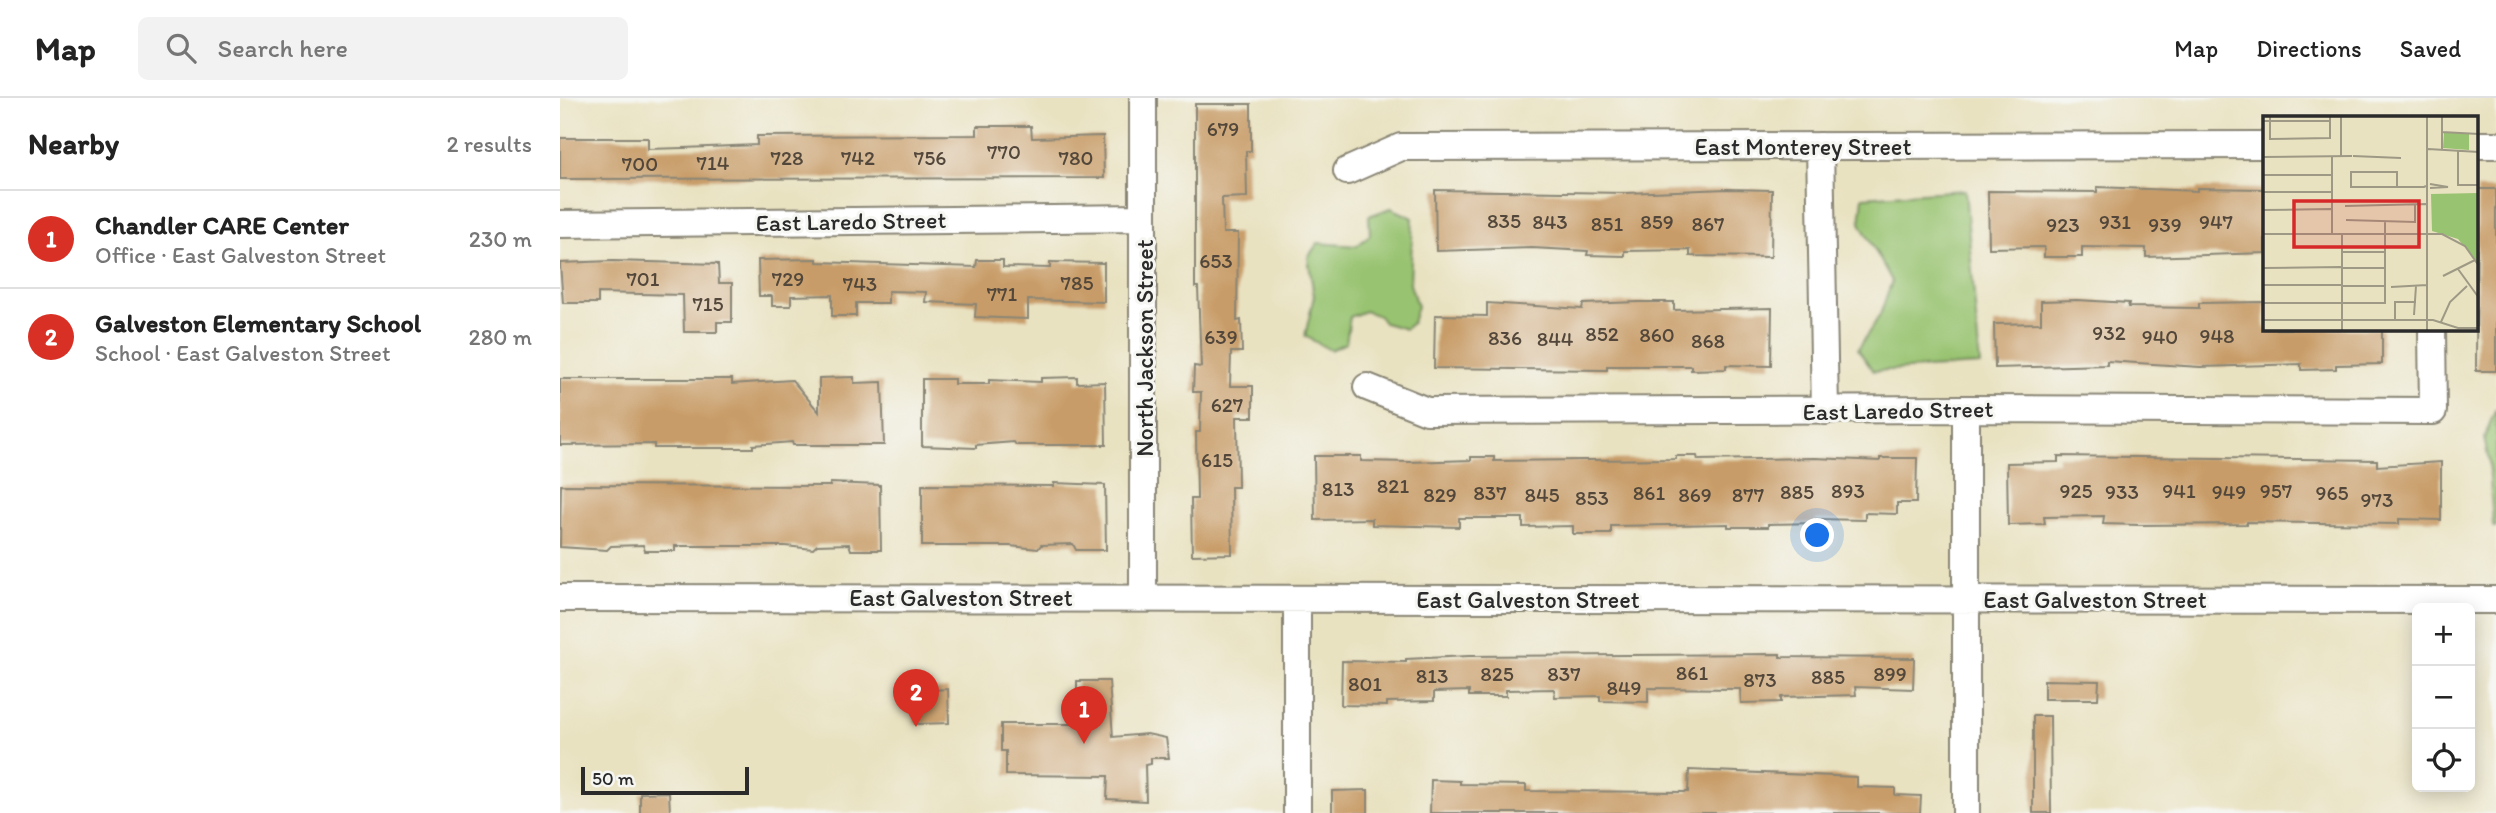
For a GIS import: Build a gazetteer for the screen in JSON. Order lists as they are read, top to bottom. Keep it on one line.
{"streets":{"street":["East Monterey Street","East Laredo Street","North Jackson Street","East Galveston Street"]},"crossings":[["East Laredo Street","North Jackson Street"],["North Jackson Street","East Galveston Street"]],"house_numbers":["679","770","728","742","756","780","714","700","835","843","859","931","947","851","867","923","939","653","701","729","785","743","771","715","932","852","860","948","639","940","836","844","868","627","615","821","813","893","925","941","957","885","933","949","837","861","965","829","845","869","877","853","973","861","825","837","899","813","885","873","801","849"],"scale_bar":"50 m","page":{"header":"Map","search":"Search here","nav":["Map","Directions","Saved"],"heading":["Nearby","2 results"],"list":[{"mark":"1","name":"Chandler CARE Center","note":"Office · East Galveston Street","value":"230 m"},{"mark":"2","name":"Galveston Elementary School","note":"School · East Galveston Street","value":"280 m"}],"map_buttons":["+","−"],"pins":["2","1"],"scale":"50 m"}}
